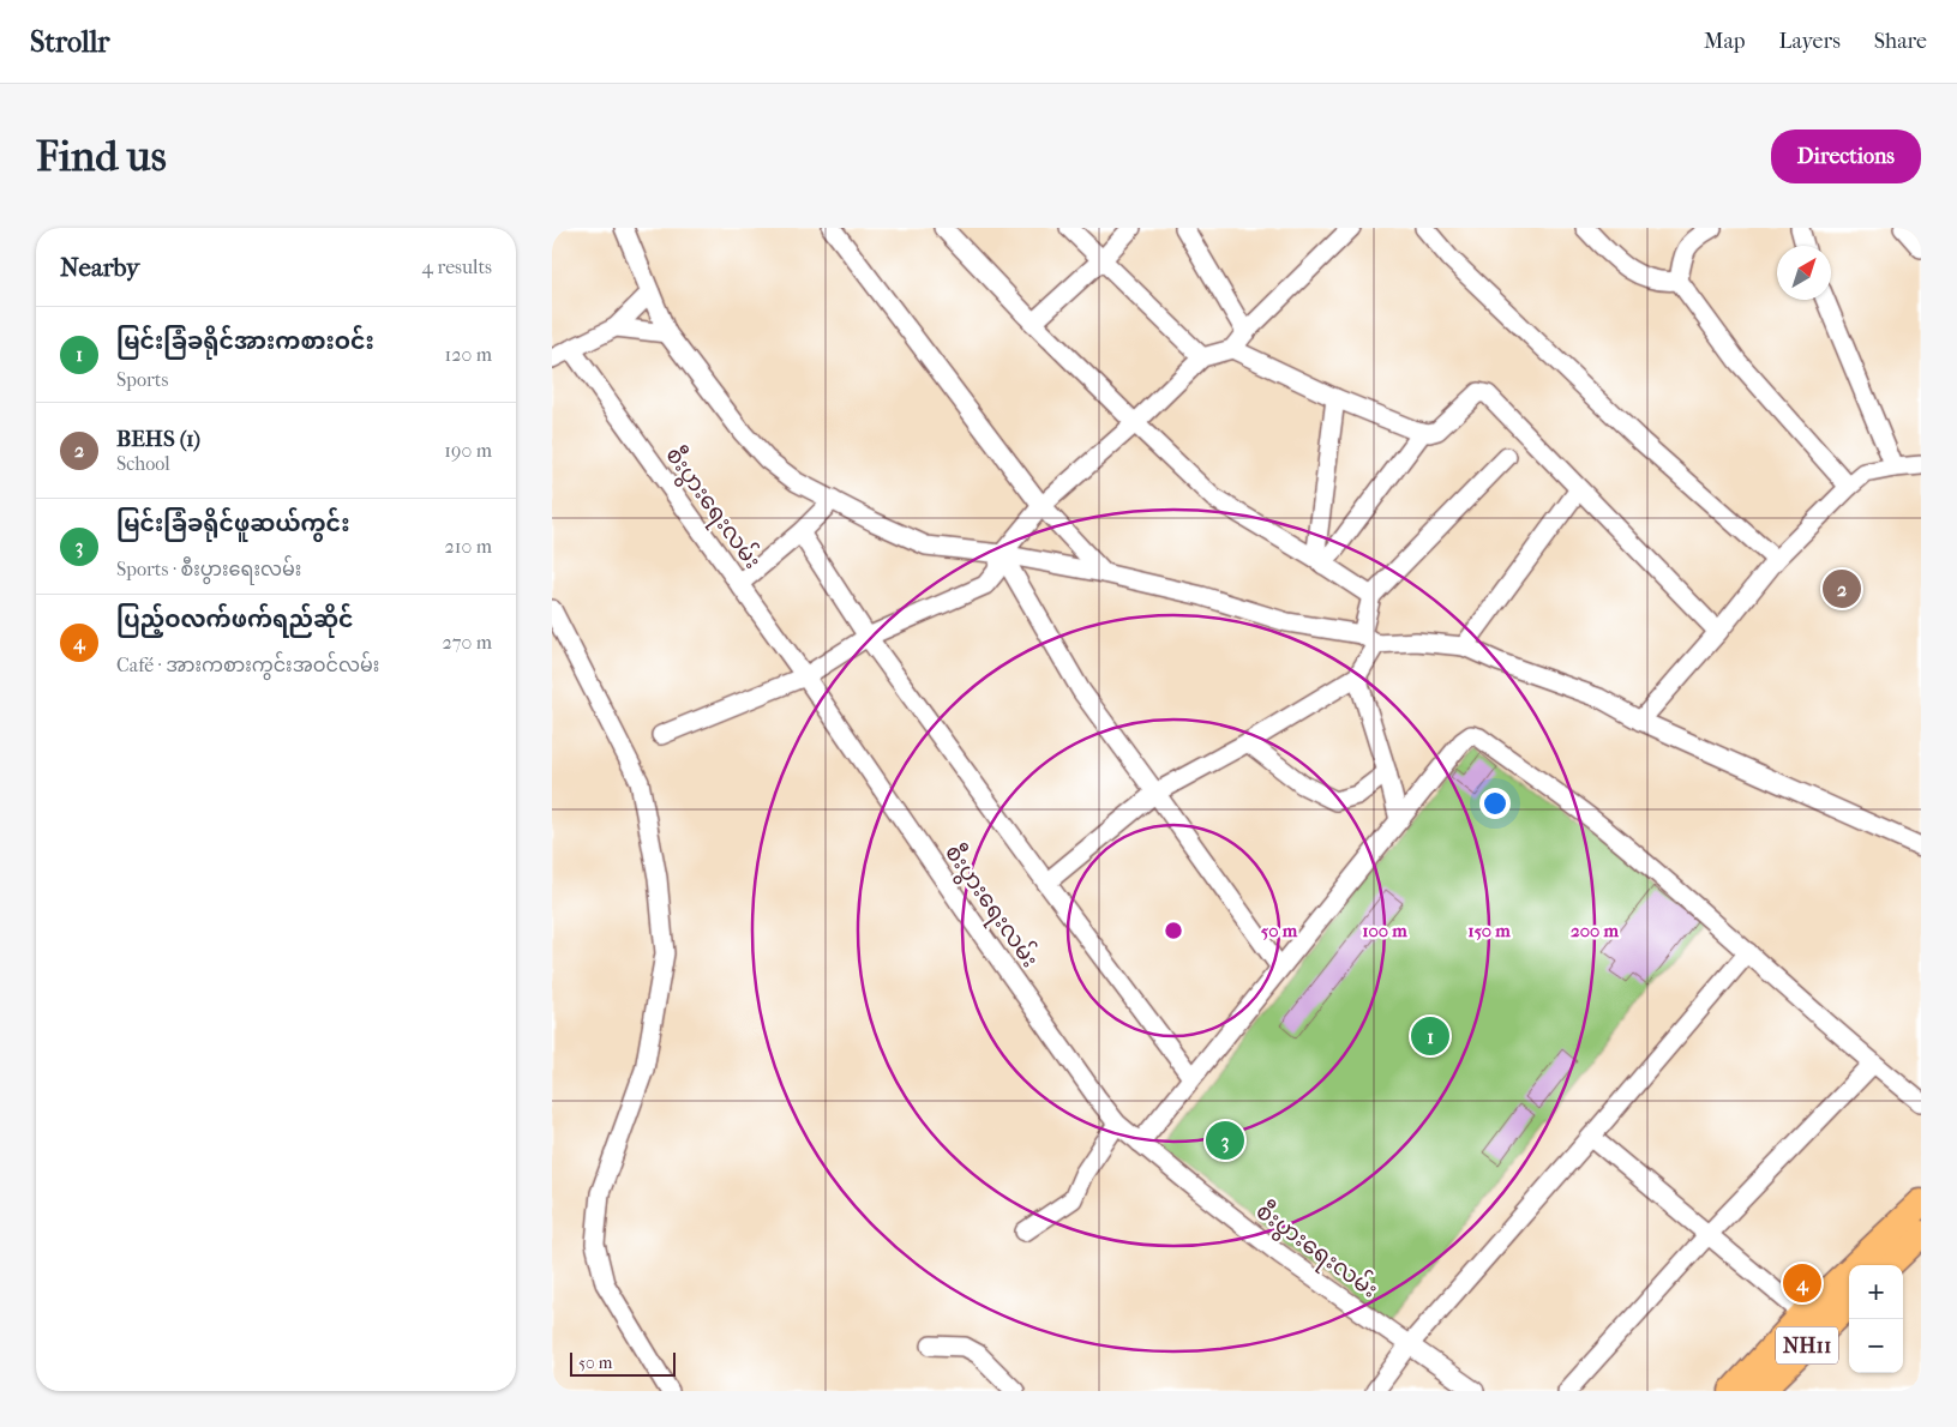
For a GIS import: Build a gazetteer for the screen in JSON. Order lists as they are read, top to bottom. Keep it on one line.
{"streets":{"highway":["NH11"],"street":["စီးပွားရေးလမ်း"]},"scale_bar":"50 m","north":"top right","page":{"header":"Strollr","nav":["Map","Layers","Share"],"buttons":"Directions","title":"Find us","heading":["Nearby","4 results"],"list":[{"mark":"1","name":"မြင်းခြံခရိုင်အားကစားဝင်း","note":"Sports","value":"120 m"},{"mark":"2","name":"BEHS (1)","note":"School","value":"190 m"},{"mark":"3","name":"မြင်းခြံခရိုင်ဖူဆယ်ကွင်း","note":"Sports · စီးပွားရေးလမ်း","value":"210 m"},{"mark":"4","name":"ပြည့်ဝလက်ဖက်ရည်ဆိုင်","note":"Café · အားကစားကွင်းအဝင်လမ်း","value":"270 m"}],"pins":["2","1","3","4"],"map_buttons":["+","−"],"scale":"50 m"},"rings":["50 m","100 m","150 m","200 m"]}
